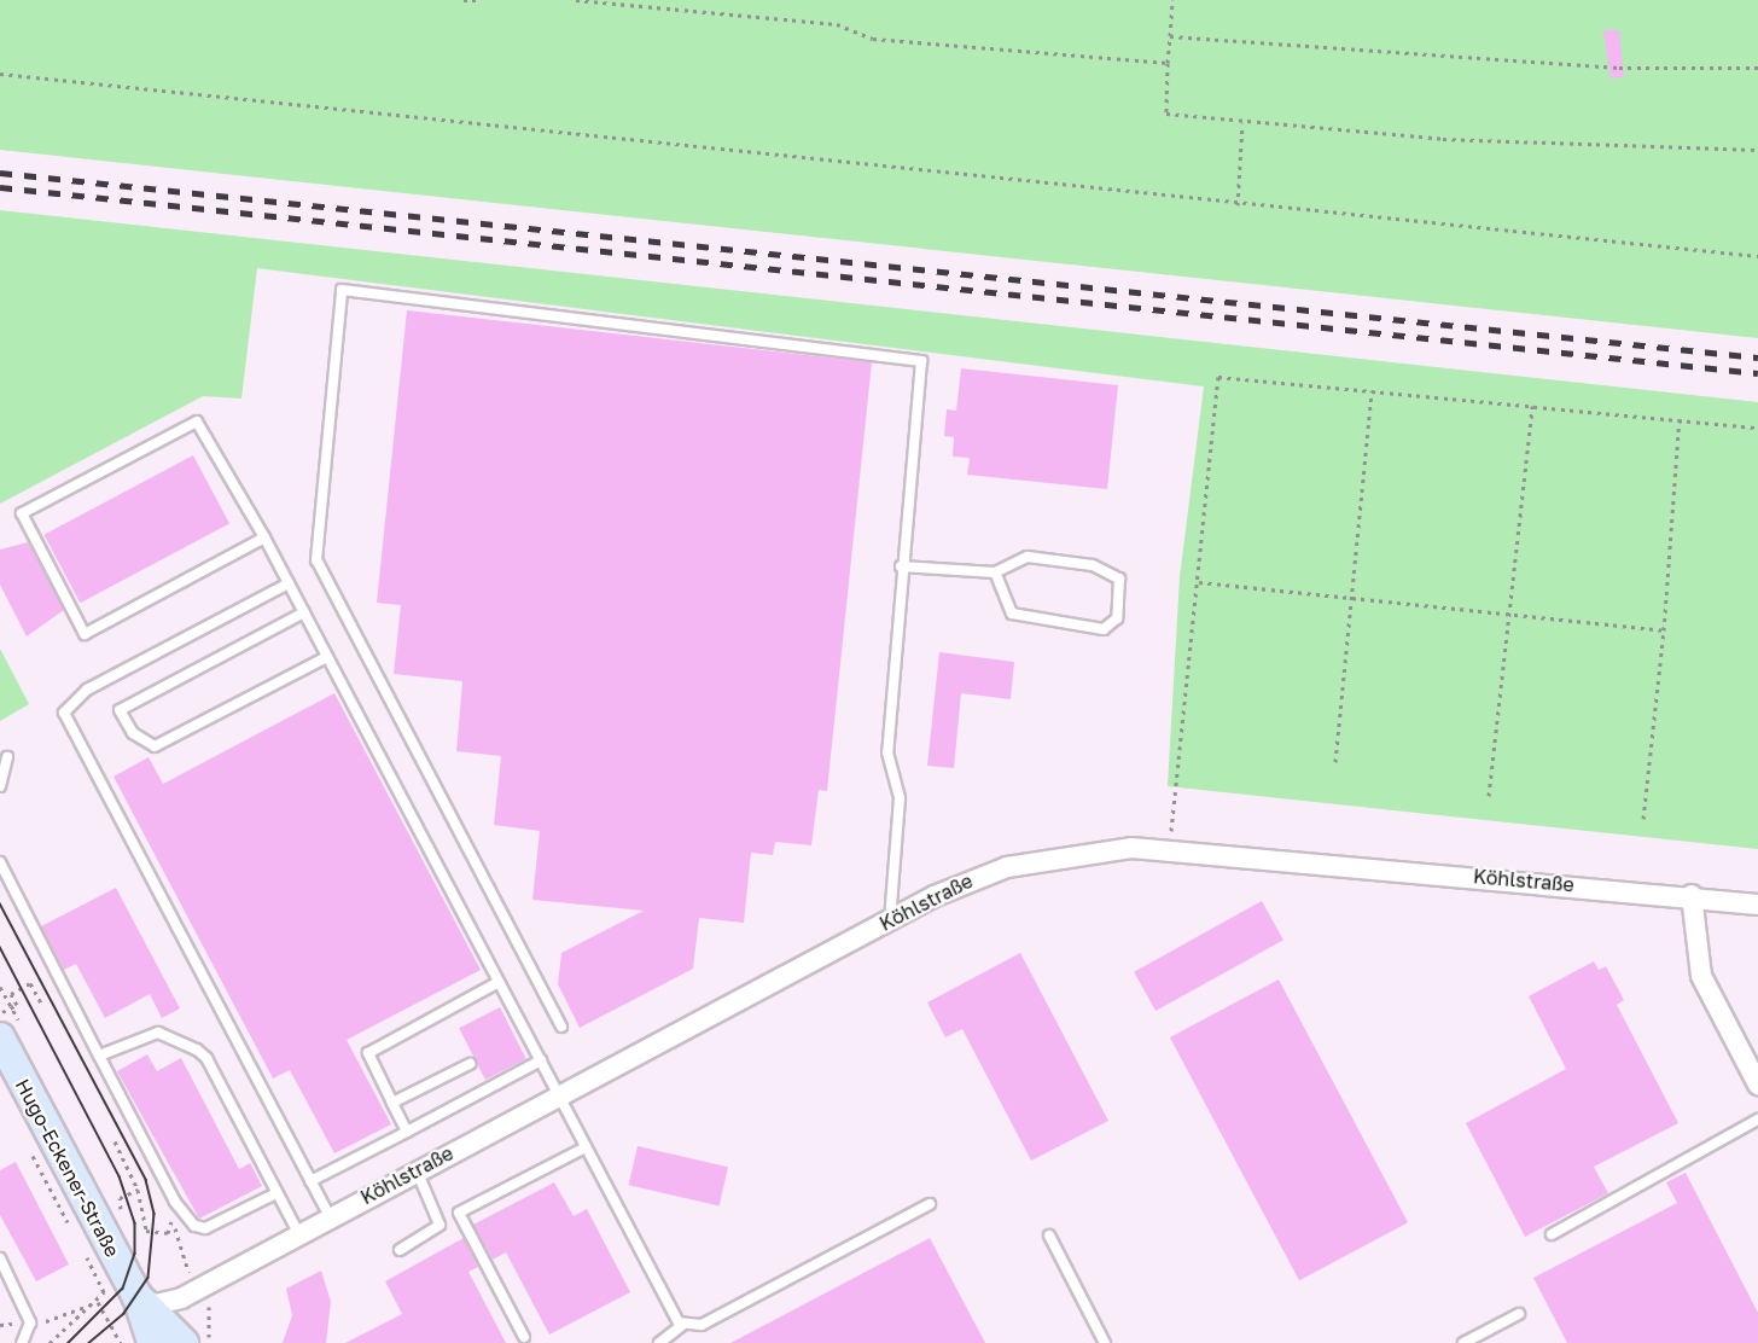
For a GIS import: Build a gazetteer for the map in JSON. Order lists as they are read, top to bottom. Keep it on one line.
{"streets":{"main road":["Hugo-Eckener-Straße"],"street":["Köhlstraße"]},"crossings":[["Köhlstraße","Hugo-Eckener-Straße"]]}
